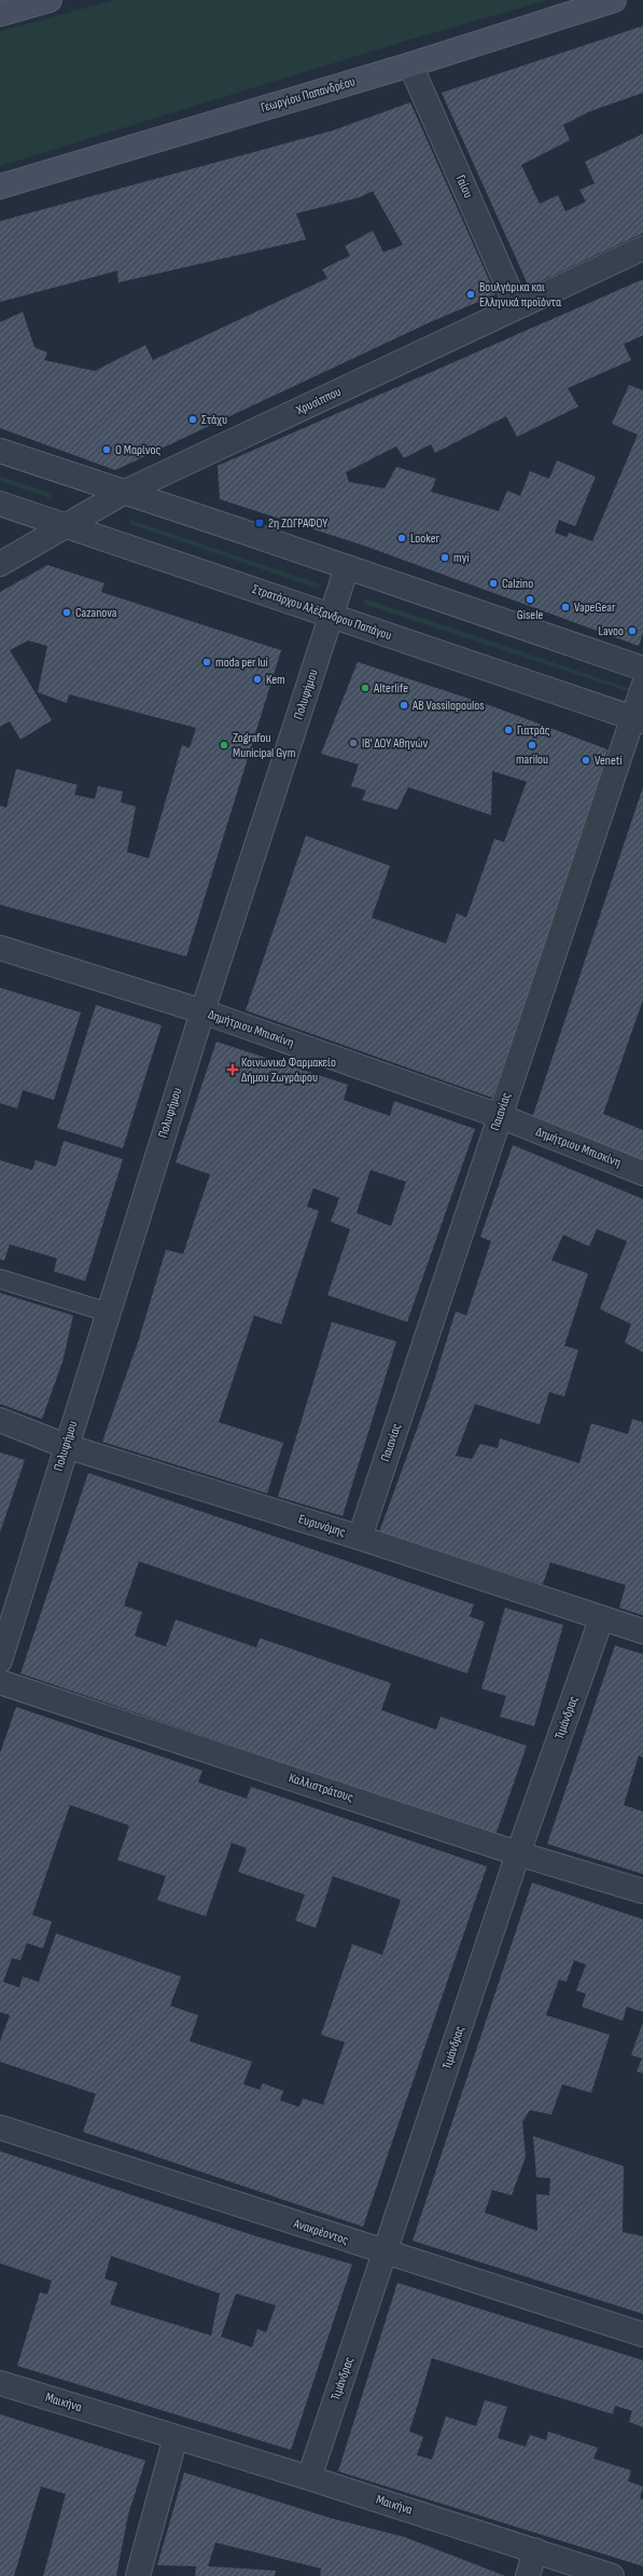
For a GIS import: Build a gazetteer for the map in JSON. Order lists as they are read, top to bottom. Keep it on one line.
{"streets":{"main road":["Γεωργίου Παπανδρέου"],"street":["Γαίου","Χρυσίππου","Στρατάρχου Αλέξανδρου Παπάγου","Πολυφήμου","Δημήτριου Μπισκίνη","Παιανίας","Ευρυνόμης","Τιμάνδρας","Καλλιστράτους","Ανακρέοντος","Μαικήνα"]},"crossings":[["Γεωργίου Παπανδρέου","Γαίου"],["Γαίου","Χρυσίππου"],["Χρυσίππου","Στρατάρχου Αλέξανδρου Παπάγου"],["Στρατάρχου Αλέξανδρου Παπάγου","Πολυφήμου"],["Στρατάρχου Αλέξανδρου Παπάγου","Παιανίας"],["Πολυφήμου","Δημήτριου Μπισκίνη"],["Πολυφήμου","Ευρυνόμης"],["Δημήτριου Μπισκίνη","Παιανίας"],["Παιανίας","Ευρυνόμης"],["Ευρυνόμης","Τιμάνδρας"],["Τιμάνδρας","Καλλιστράτους"],["Τιμάνδρας","Ανακρέοντος"],["Τιμάνδρας","Μαικήνα"]],"places":{"other":["Βουλγάρικα και Ελληνικά προϊόντα","Στάχυ","Ο Μαρίνος","Looker","myi","Calzino","Gisele","VapeGear","Cazanova","Lavoo","moda per lui","Kem","Alterlife","AB Vassilopoulos","Γιατράς","ΙΒ' ΔΟΥ Αθηνών","Zografou Municipal Gym","marilou","Veneti"],"transit":["2η ΖΩΓΡΑΦΟΥ"],"health":["Κοινωνικό Φαρμακείο Δήμου Ζωγράφου"]}}
